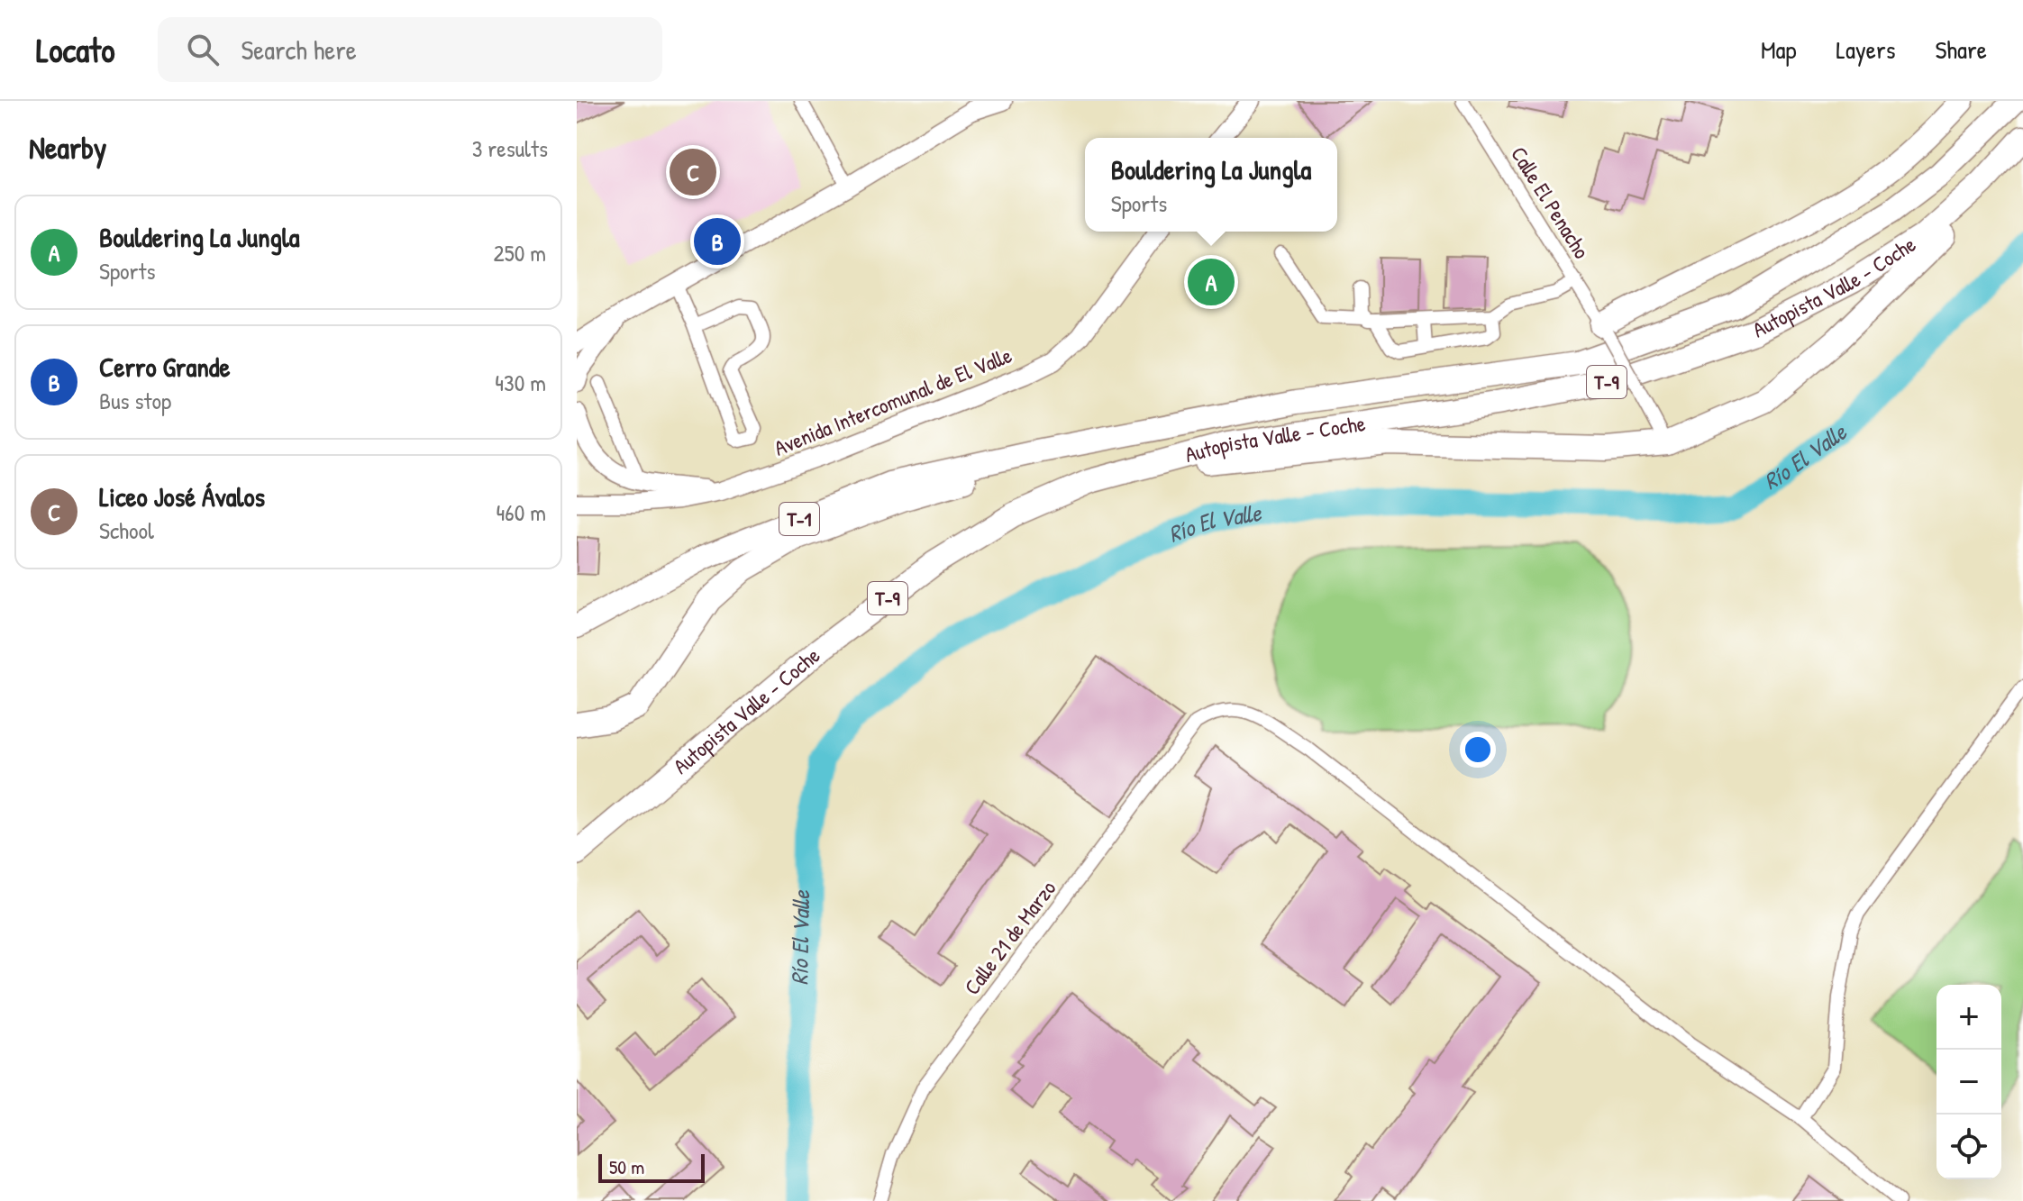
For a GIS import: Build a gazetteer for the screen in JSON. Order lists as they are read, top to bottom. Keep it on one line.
{"streets":{"highway":["Autopista Valle - Coche","T-9","T-1"],"main road":["Avenida Intercomunal de El Valle"],"street":["Calle El Penacho","Calle 21 de Marzo"]},"water":["Río El Valle"],"scale_bar":"50 m","page":{"header":"Locato","search":"Search here","nav":["Map","Layers","Share"],"heading":["Nearby","3 results"],"popup":["Bouldering La Jungla","Sports"],"pins":["C","B","A"],"list":[{"mark":"A","name":"Bouldering La Jungla","note":"Sports","value":"250 m"},{"mark":"B","name":"Cerro Grande","note":"Bus stop","value":"430 m"},{"mark":"C","name":"Liceo José Ávalos","note":"School","value":"460 m"}],"map_buttons":["+","−"],"scale":"50 m"}}
